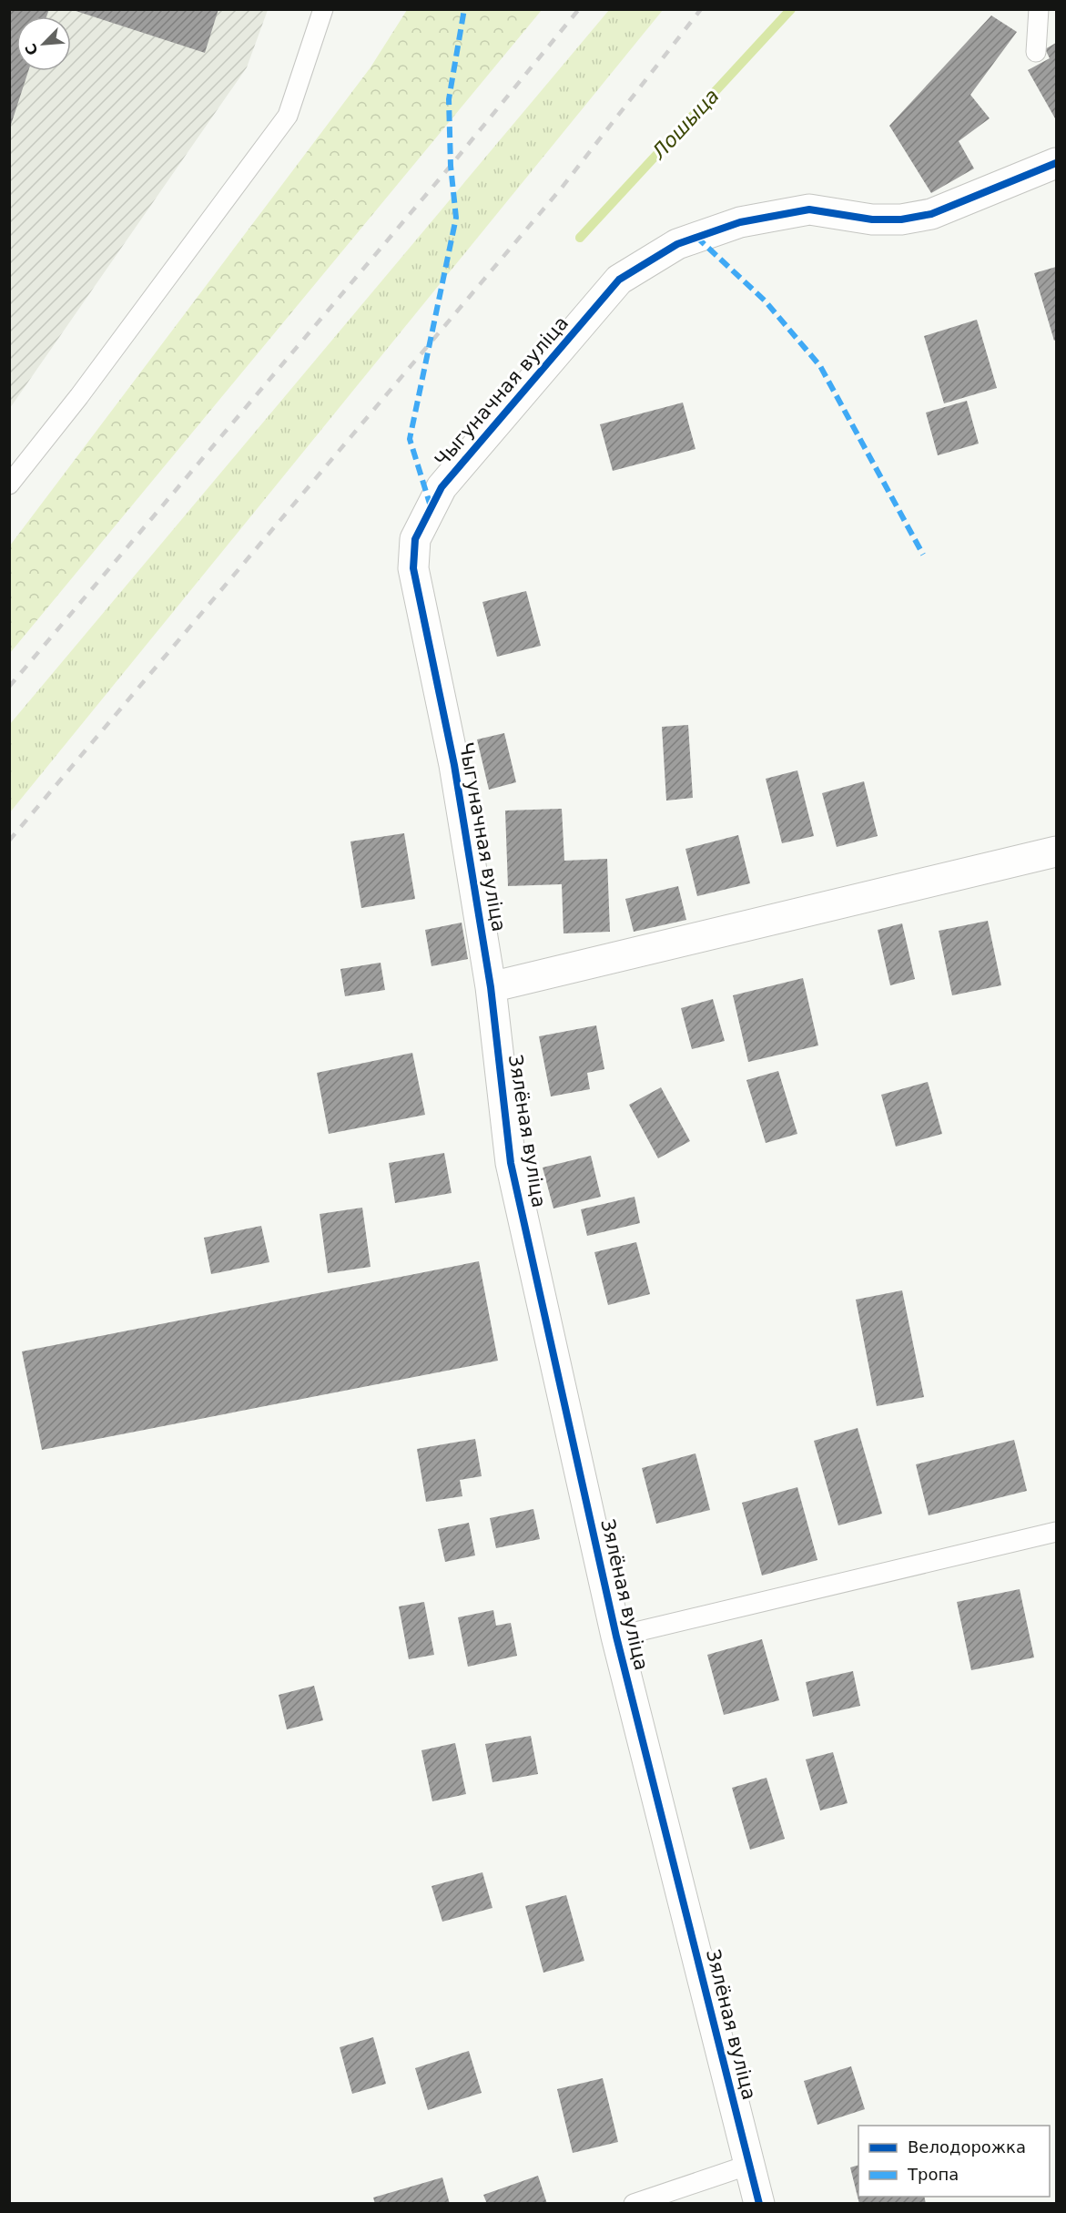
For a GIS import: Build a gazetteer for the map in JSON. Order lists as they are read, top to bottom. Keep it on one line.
{"streets":{"street":["Чыгуначная вуліца","Зялёная вуліца"]},"crossings":[["Чыгуначная вуліца","Зялёная вуліца"]],"water":["Лошыца"],"legend":["Велодорожка","Тропа"],"north":"bottom left"}
